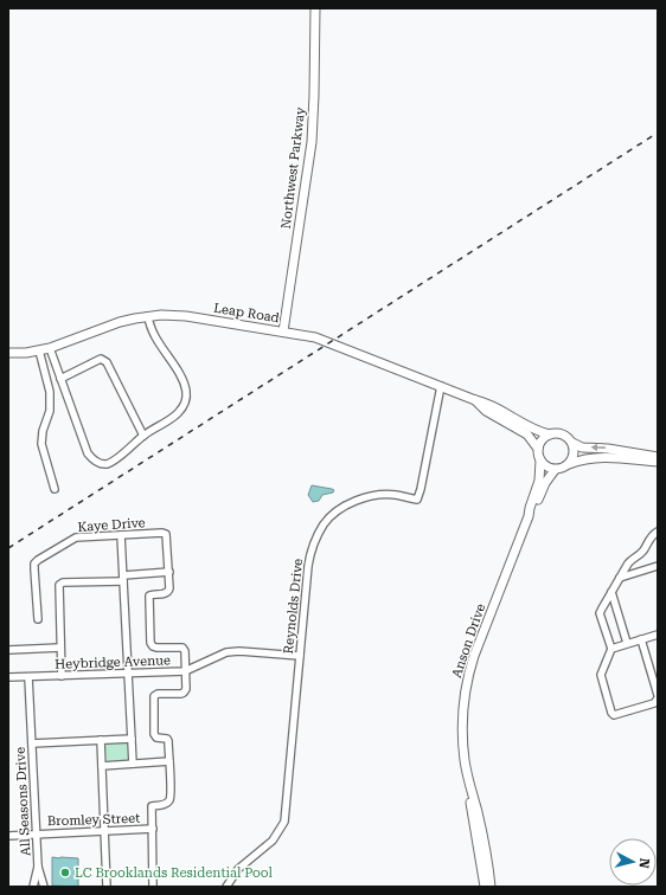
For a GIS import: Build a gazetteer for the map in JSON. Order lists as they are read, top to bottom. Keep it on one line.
{"streets":{"street":["Northwest Parkway","Leap Road","Kaye Drive","Reynolds Drive","Anson Drive","Heybridge Avenue","All Seasons Drive","Bromley Street"]},"crossings":[["Northwest Parkway","Leap Road"],["Leap Road","Reynolds Drive"],["Leap Road","Anson Drive"],["Reynolds Drive","Heybridge Avenue"],["Heybridge Avenue","All Seasons Drive"],["All Seasons Drive","Bromley Street"]],"places":["LC Brooklands Residential Pool"],"north":"right"}
